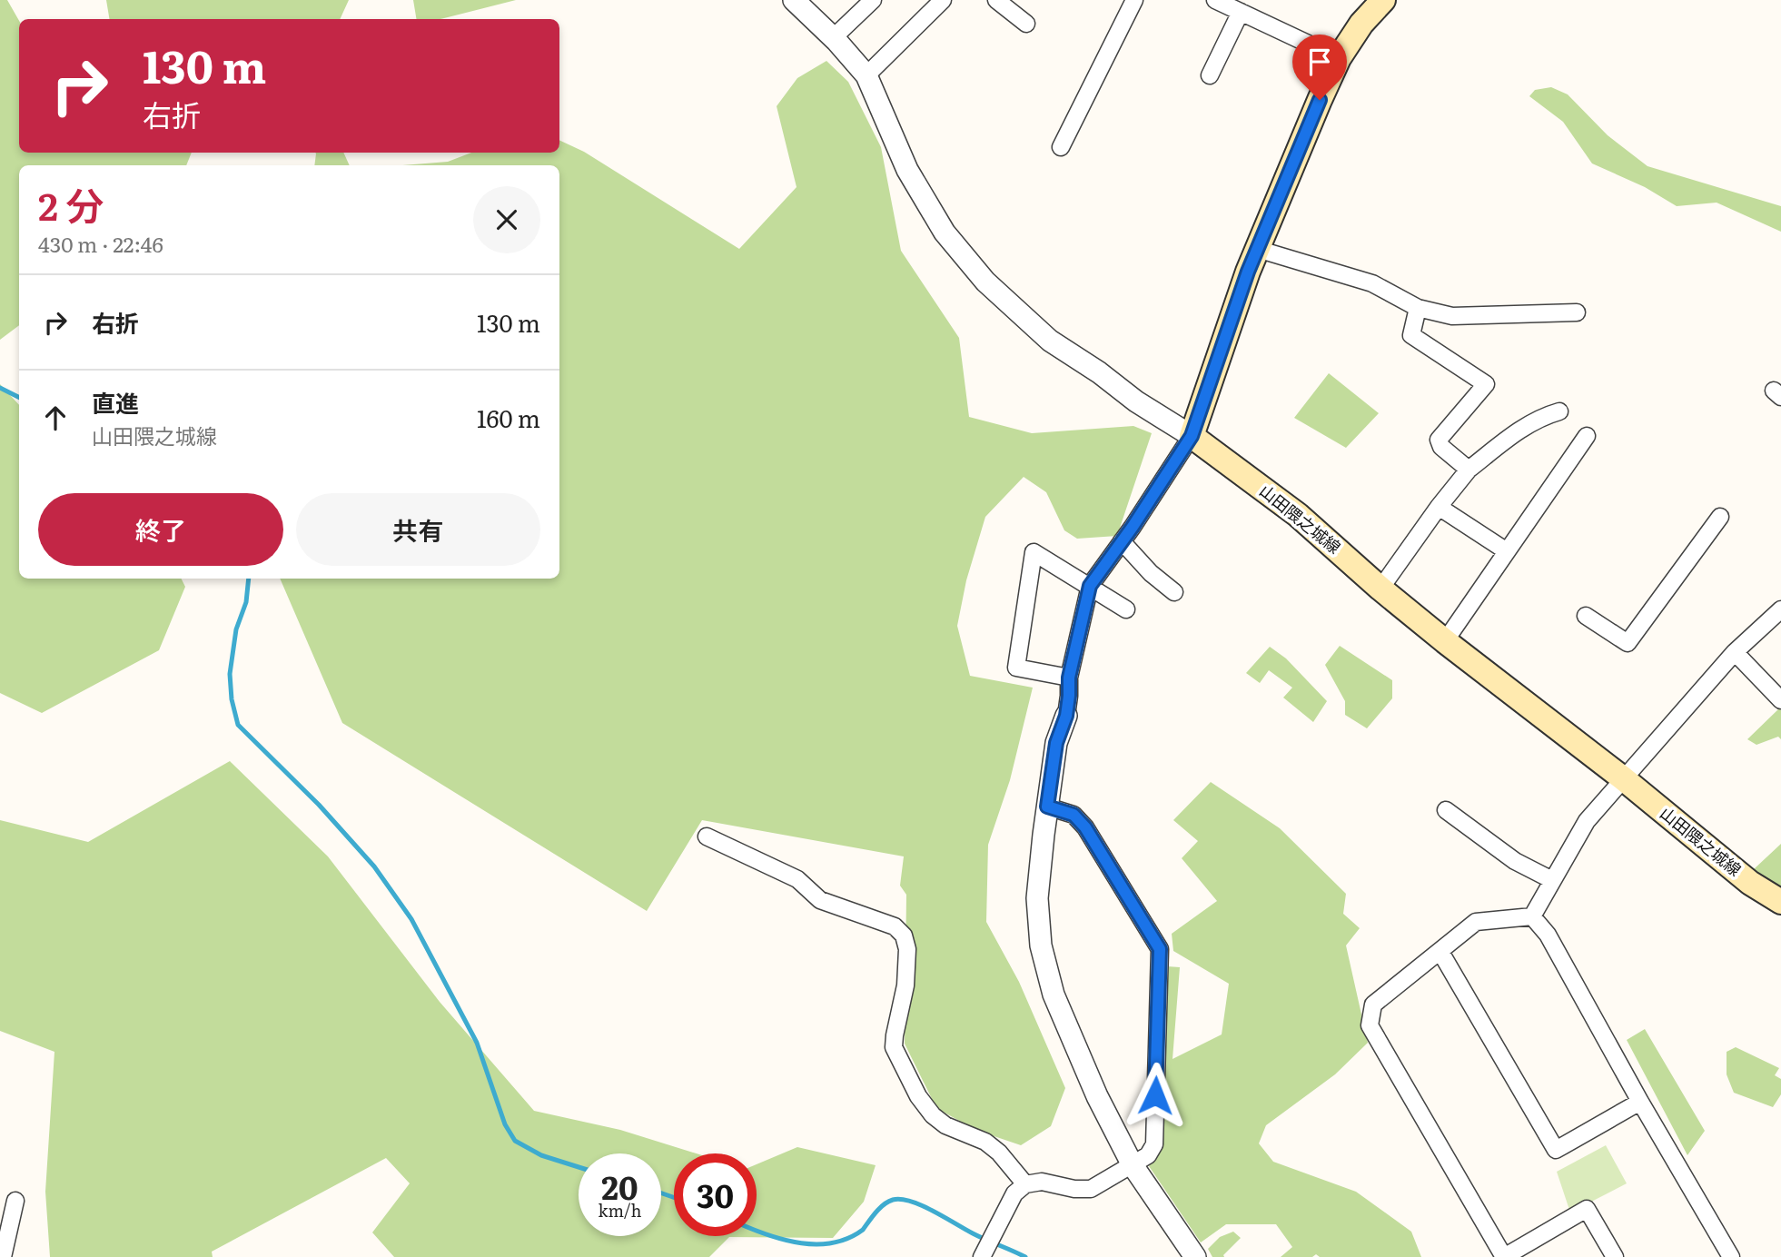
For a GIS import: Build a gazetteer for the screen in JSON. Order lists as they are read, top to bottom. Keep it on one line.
{"streets":{"main road":["山田隈之城線"]},"page":{"turn":["130 m","右折"],"heading":["2 分","430 m · 22:46"],"list":[{"name":"右折","value":"130 m"},{"name":"直進","note":"山田隈之城線","value":"160 m"}],"buttons":["終了","共有"],"speed":"20 km/h","limit":"30"}}
